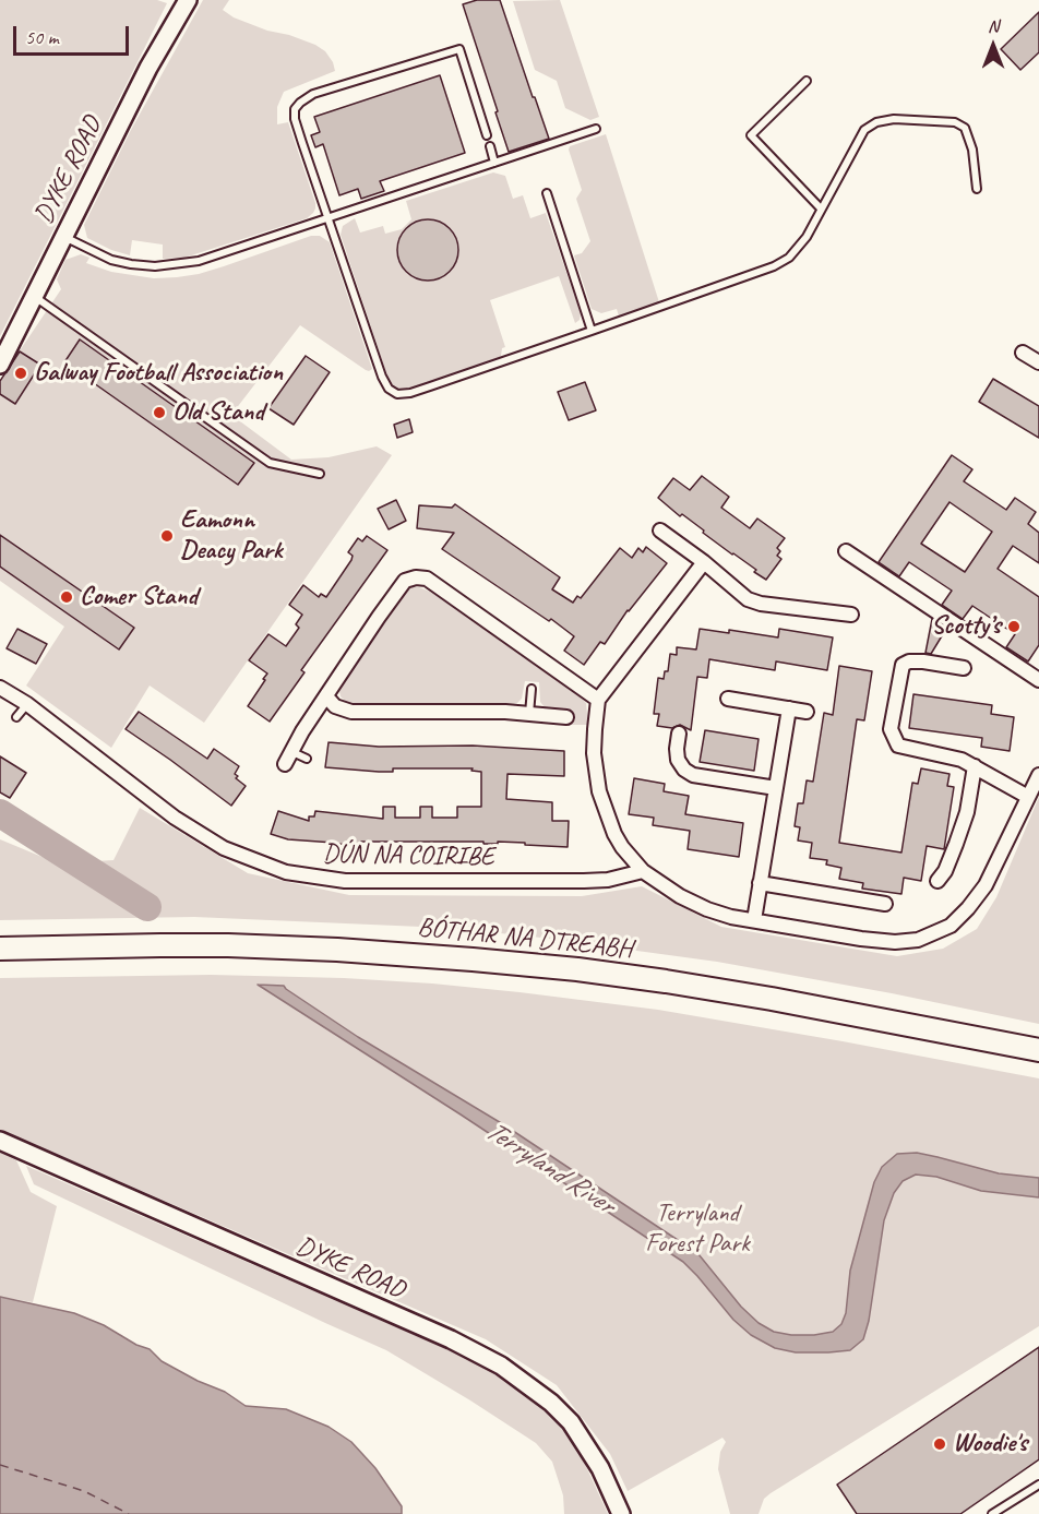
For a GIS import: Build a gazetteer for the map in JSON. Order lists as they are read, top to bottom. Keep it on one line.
{"streets":{"highway":["BÓTHAR NA DTREABH"],"street":["DYKE ROAD","DÚN NA COIRIBE"]},"water":["Terryland River"],"parks":["Terryland Forest Park"],"places":["Galway Football Association","Old Stand","Eamonn Deacy Park","Comer Stand","Scotty’s","Woodie's"],"scale_bar":"50 m","north":"top"}
